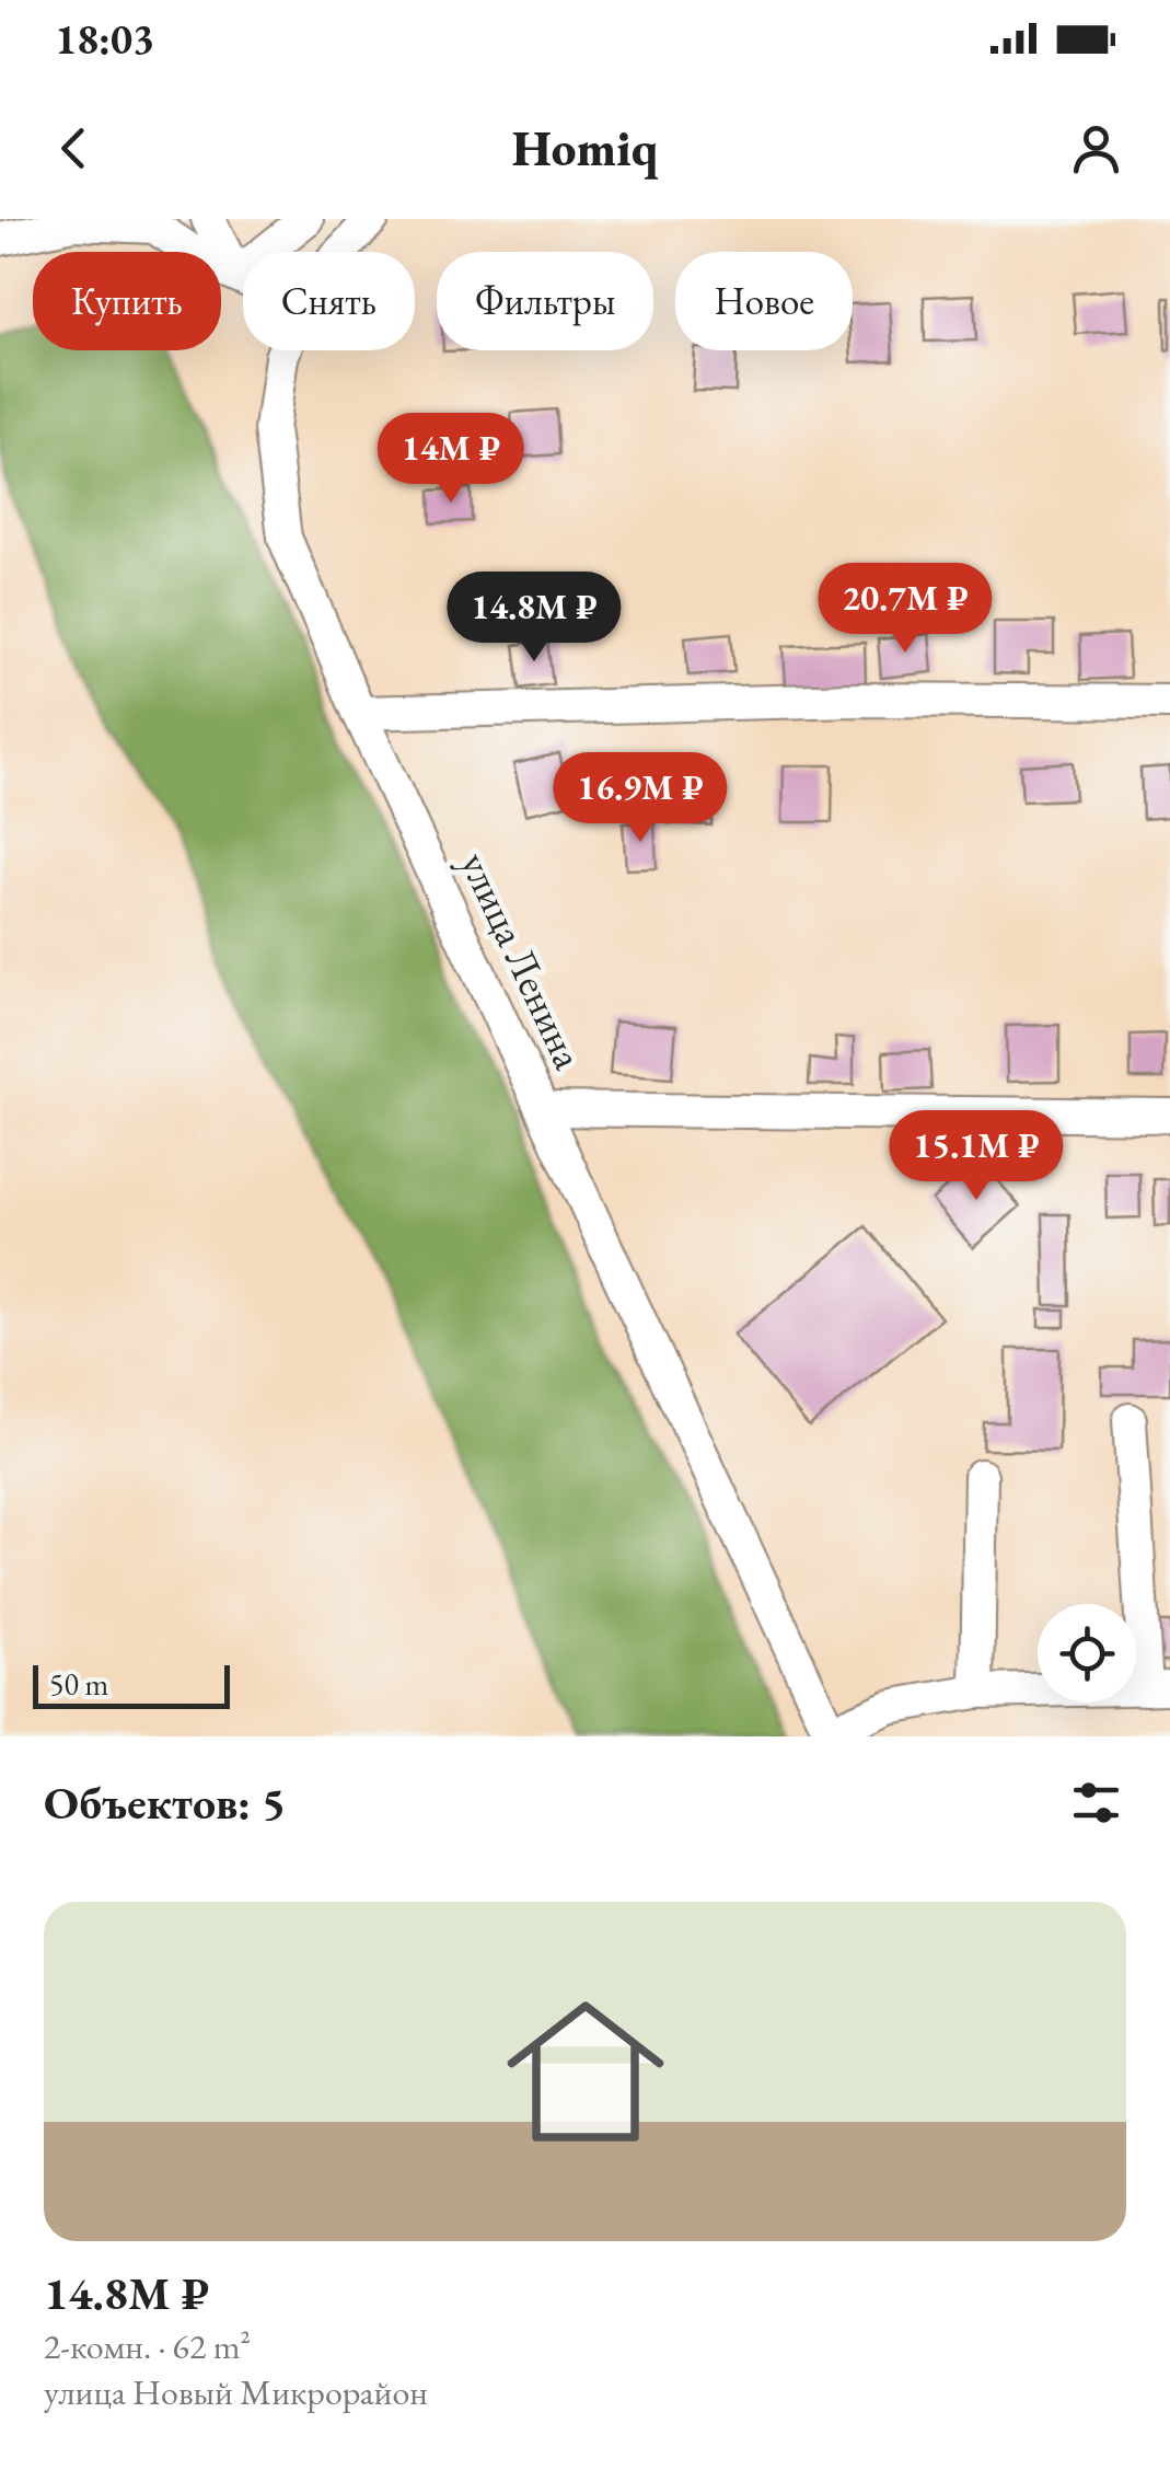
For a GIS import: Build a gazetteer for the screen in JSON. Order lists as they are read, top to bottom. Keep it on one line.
{"streets":{"street":["улица Ленина"]},"scale_bar":"50 m","page":{"status":"18:03","header":"Homiq","chip":["Купить","Снять","Фильтры","Новое"],"price":["14M ₽","20.7M ₽","14.8M ₽","16.9M ₽","15.1M ₽"],"scale":"50 m","heading":"Объектов: 5","list":[{"name":"14.8M ₽","note":"2-комн. · 62 m² · улица Новый Микрорайон"}]}}
